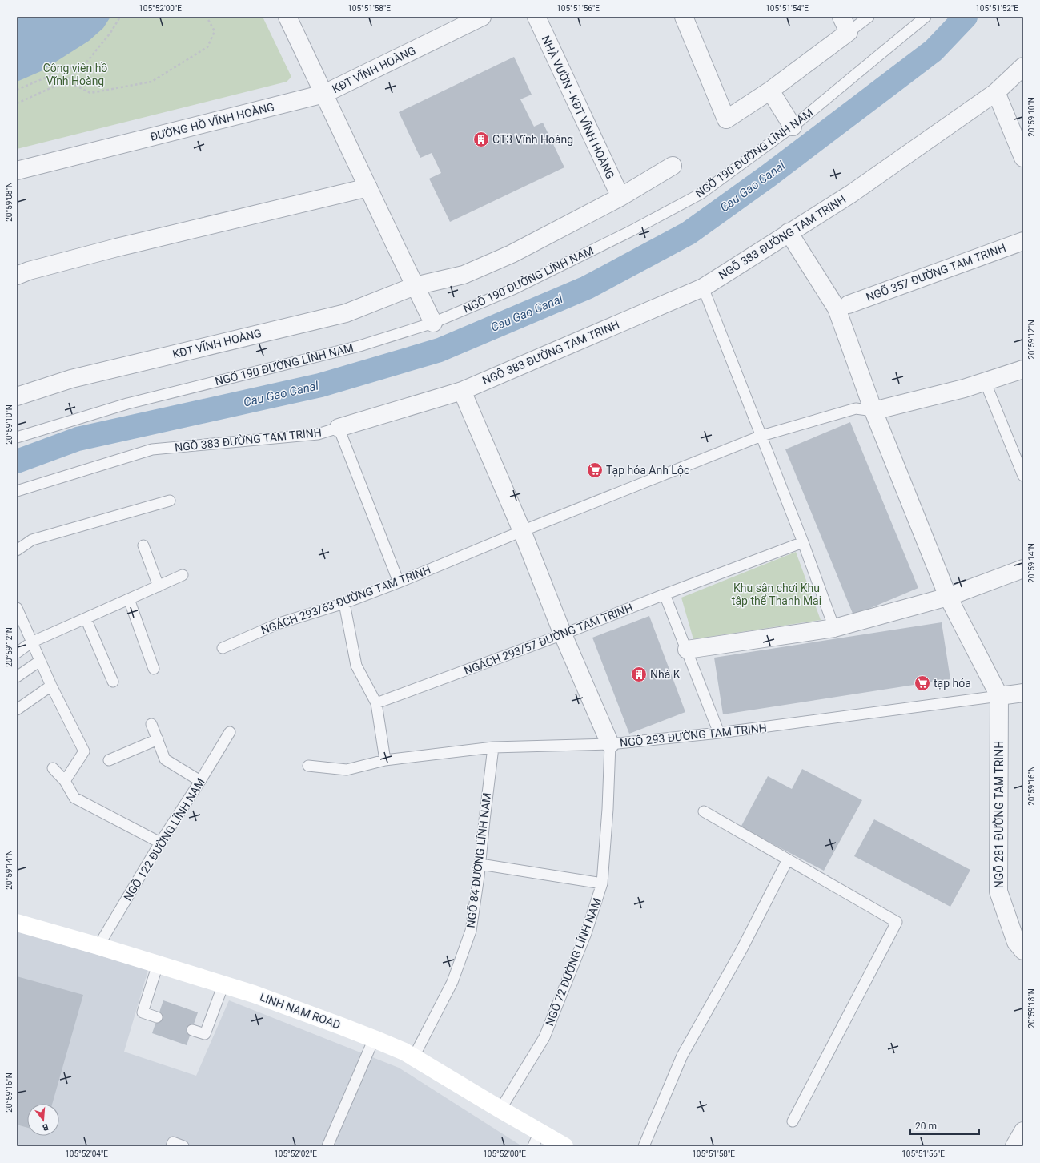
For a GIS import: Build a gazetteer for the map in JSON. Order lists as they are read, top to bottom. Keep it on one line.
{"streets":{"main road":["LINH NAM ROAD"],"street":["KĐT VĨNH HOÀNG","NHÀ VƯỜN - KĐT VĨNH HOÀNG","ĐƯỜNG HỒ VĨNH HOÀNG","NGÕ 383 ĐƯỜNG TAM TRINH","NGÕ 357 ĐƯỜNG TAM TRINH","NGÕ 293 ĐƯỜNG TAM TRINH","NGÕ 281 ĐƯỜNG TAM TRINH"],"lane":["NGÕ 190 ĐƯỜNG LĨNH NAM","NGÁCH 293/63 ĐƯỜNG TAM TRINH","NGÁCH 293/57 ĐƯỜNG TAM TRINH","NGÕ 122 ĐƯỜNG LĨNH NAM","NGÕ 84 ĐƯỜNG LĨNH NAM","NGÕ 72 ĐƯỜNG LĨNH NAM"]},"crossings":[["KĐT VĨNH HOÀNG","NHÀ VƯỜN - KĐT VĨNH HOÀNG"],["KĐT VĨNH HOÀNG","ĐƯỜNG HỒ VĨNH HOÀNG"],["KĐT VĨNH HOÀNG","NGÕ 190 ĐƯỜNG LĨNH NAM"],["NGÕ 383 ĐƯỜNG TAM TRINH","NGÕ 293 ĐƯỜNG TAM TRINH"],["NGÁCH 293/63 ĐƯỜNG TAM TRINH","NGÕ 293 ĐƯỜNG TAM TRINH"],["NGÁCH 293/57 ĐƯỜNG TAM TRINH","NGÕ 293 ĐƯỜNG TAM TRINH"],["NGÕ 293 ĐƯỜNG TAM TRINH","NGÕ 281 ĐƯỜNG TAM TRINH"],["NGÕ 293 ĐƯỜNG TAM TRINH","NGÕ 72 ĐƯỜNG LĨNH NAM"],["NGÕ 122 ĐƯỜNG LĨNH NAM","LINH NAM ROAD"],["NGÕ 84 ĐƯỜNG LĨNH NAM","LINH NAM ROAD"],["NGÕ 72 ĐƯỜNG LĨNH NAM","LINH NAM ROAD"]],"water":["Cau Gao Canal"],"parks":["Công viên hồ Vĩnh Hoàng","Khu sân chơi Khu tập thể Thanh Mai"],"places":{"building":["CT3 Vĩnh Hoàng","Nhà K"],"supermarket":["Tạp hóa Anh Lộc","tạp hóa"]},"scale_bar":"20 m","north":"bottom","coordinates":["105°52'00\"E","105°51'58\"E","105°51'56\"E","105°51'54\"E","105°51'52\"E","20°59'10\"N","20°59'08\"N","20°59'12\"N","20°59'14\"N","20°59'16\"N","20°59'18\"N","105°52'04\"E","105°52'02\"E"]}
